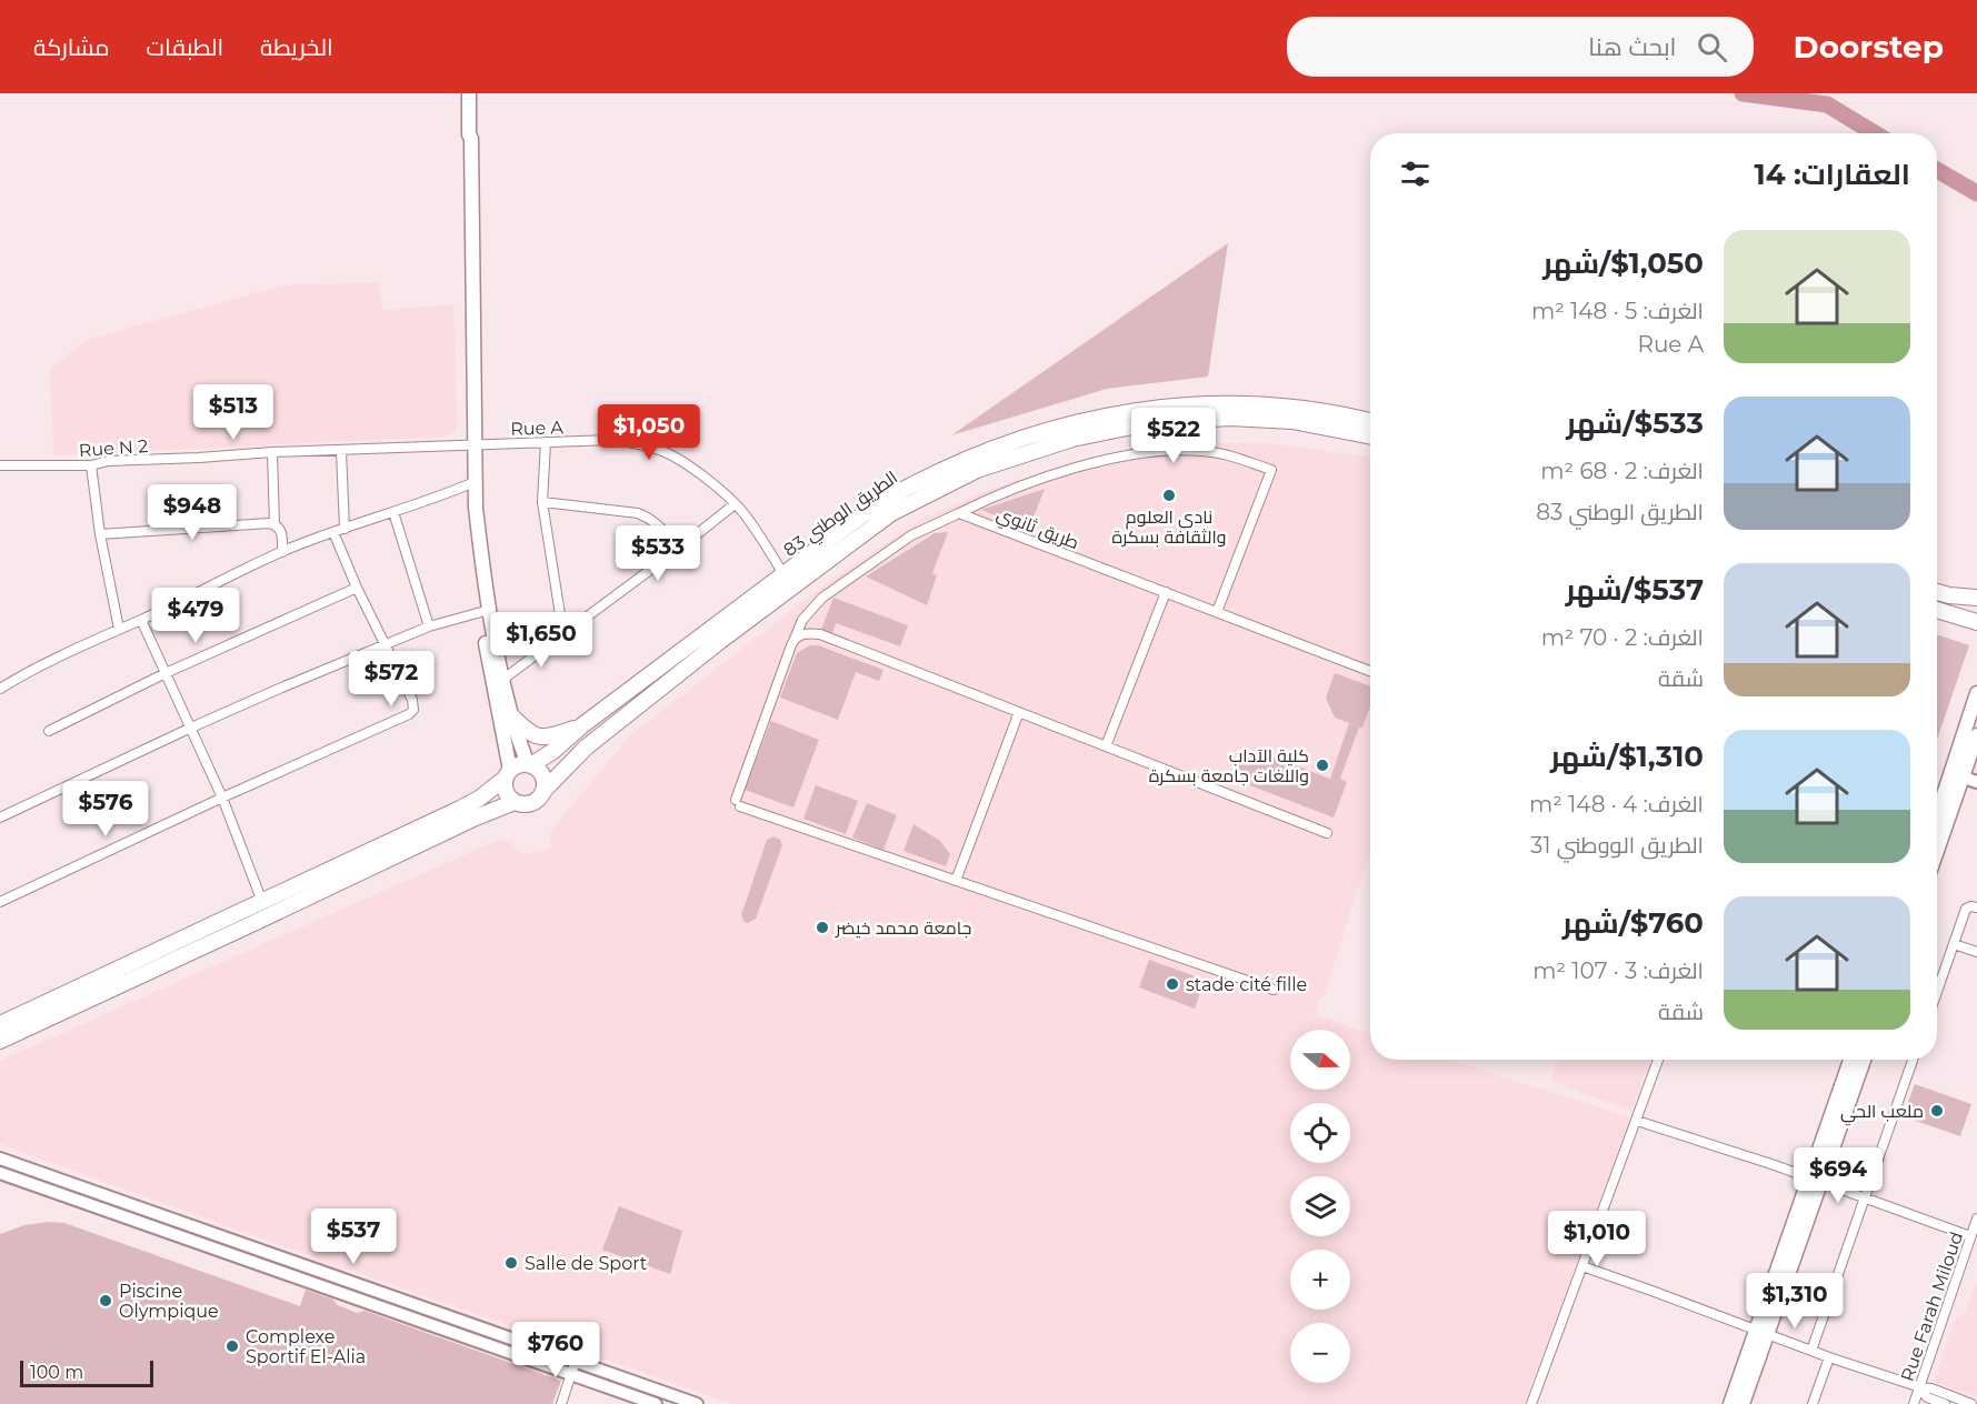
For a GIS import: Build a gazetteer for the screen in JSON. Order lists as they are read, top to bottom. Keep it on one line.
{"streets":{"highway":["الطريق الوطني 83"],"street":["Rue A","Rue N 2","طريق ثانوي","Rue Farah Miloud"]},"crossings":[["Rue A","Rue N 2"],["Rue A","الطريق الوطني 83"]],"places":["نادي العلوم والثقافة بسكرة","كلية الآداب واللغات جامعة بسكرة","جامعة محمد خيضر","stade cité fille","ملعب الحي","Salle de Sport","Piscine Olympique","Complexe Sportif El-Alia"],"scale_bar":"100 m","north":"right","page":{"header":"Doorstep","search":"ابحث هنا","nav":["الخريطة","الطبقات","مشاركة"],"heading":"العقارات: 14","list":[{"name":"$1,050/شهر","note":"الغرف: 5 · 148 m² · Rue A"},{"name":"$533/شهر","note":"الغرف: 2 · 68 m² · الطريق الوطني 83"},{"name":"$537/شهر","note":"الغرف: 2 · 70 m² · شقة"},{"name":"$1,310/شهر","note":"الغرف: 4 · 148 m² · الطريق الووطني 31"},{"name":"$760/شهر","note":"الغرف: 3 · 107 m² · شقة"}],"price":["$513","$1,050","$522","$948","$533","$479","$1,650","$572","$576","$694","$537","$1,010","$1,310","$760"],"map_buttons":["+","−"],"scale":"100 m"}}
